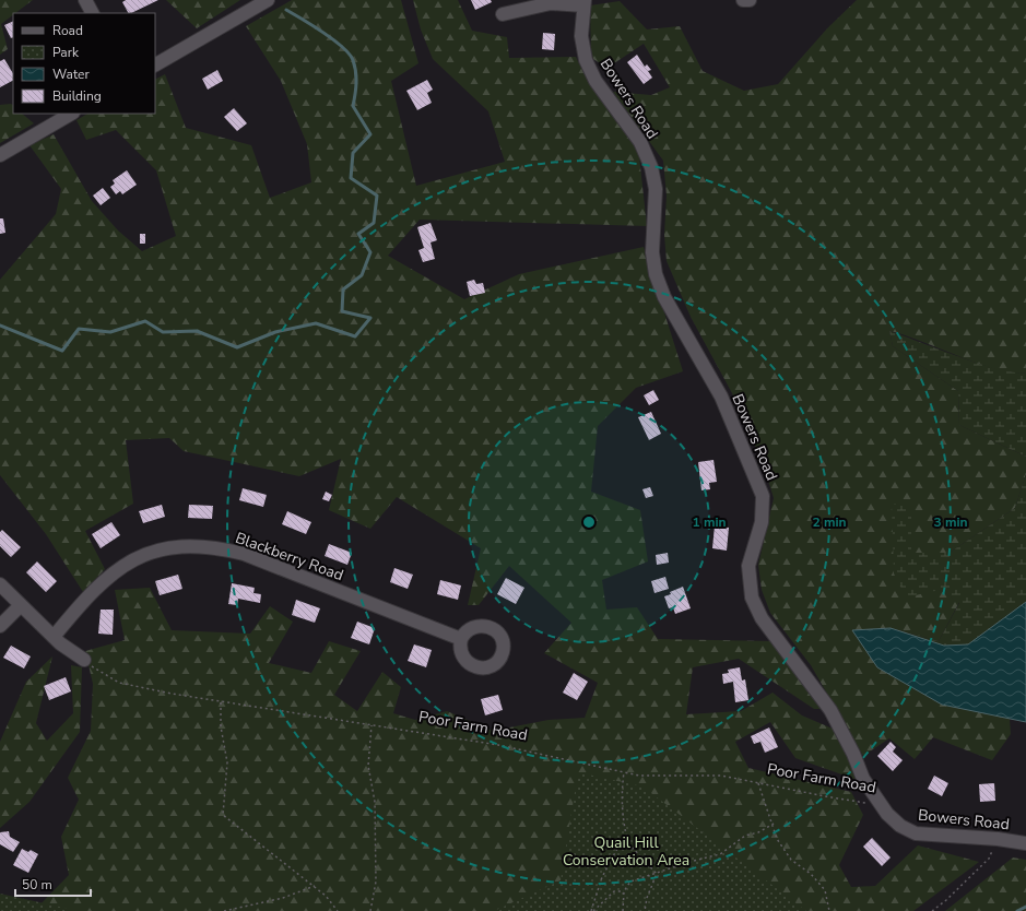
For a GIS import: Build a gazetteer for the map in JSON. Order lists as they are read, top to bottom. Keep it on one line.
{"streets":{"street":["Bowers Road","Blackberry Road"],"path":["Poor Farm Road"]},"crossings":[["Bowers Road","Poor Farm Road"]],"parks":["Quail Hill Conservation Area"],"legend":["Road","Park","Water","Building"],"scale_bar":"50 m","rings":["1 min","2 min","3 min"]}
